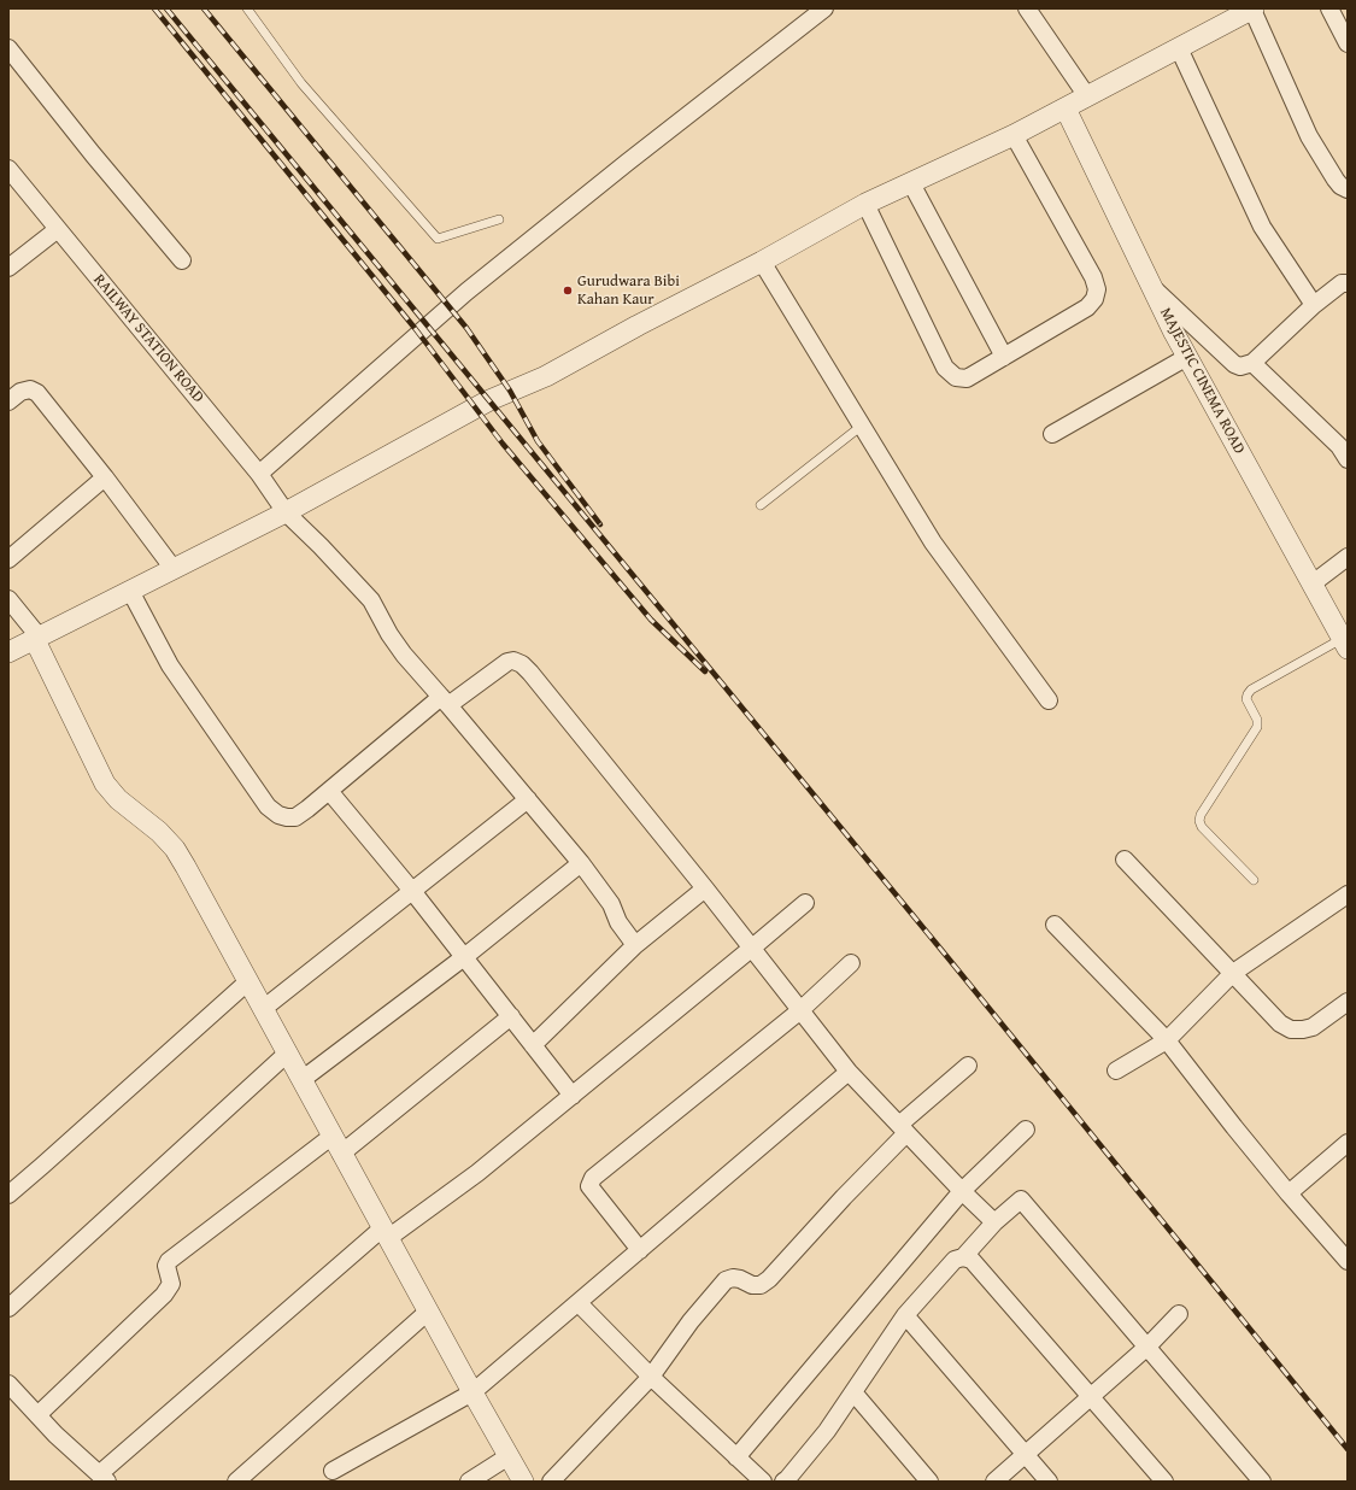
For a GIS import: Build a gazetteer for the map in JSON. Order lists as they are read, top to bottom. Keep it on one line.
{"streets":{"street":["RAILWAY STATION ROAD","MAJESTIC CINEMA ROAD"]},"places":["Gurudwara Bibi Kahan Kaur"]}
